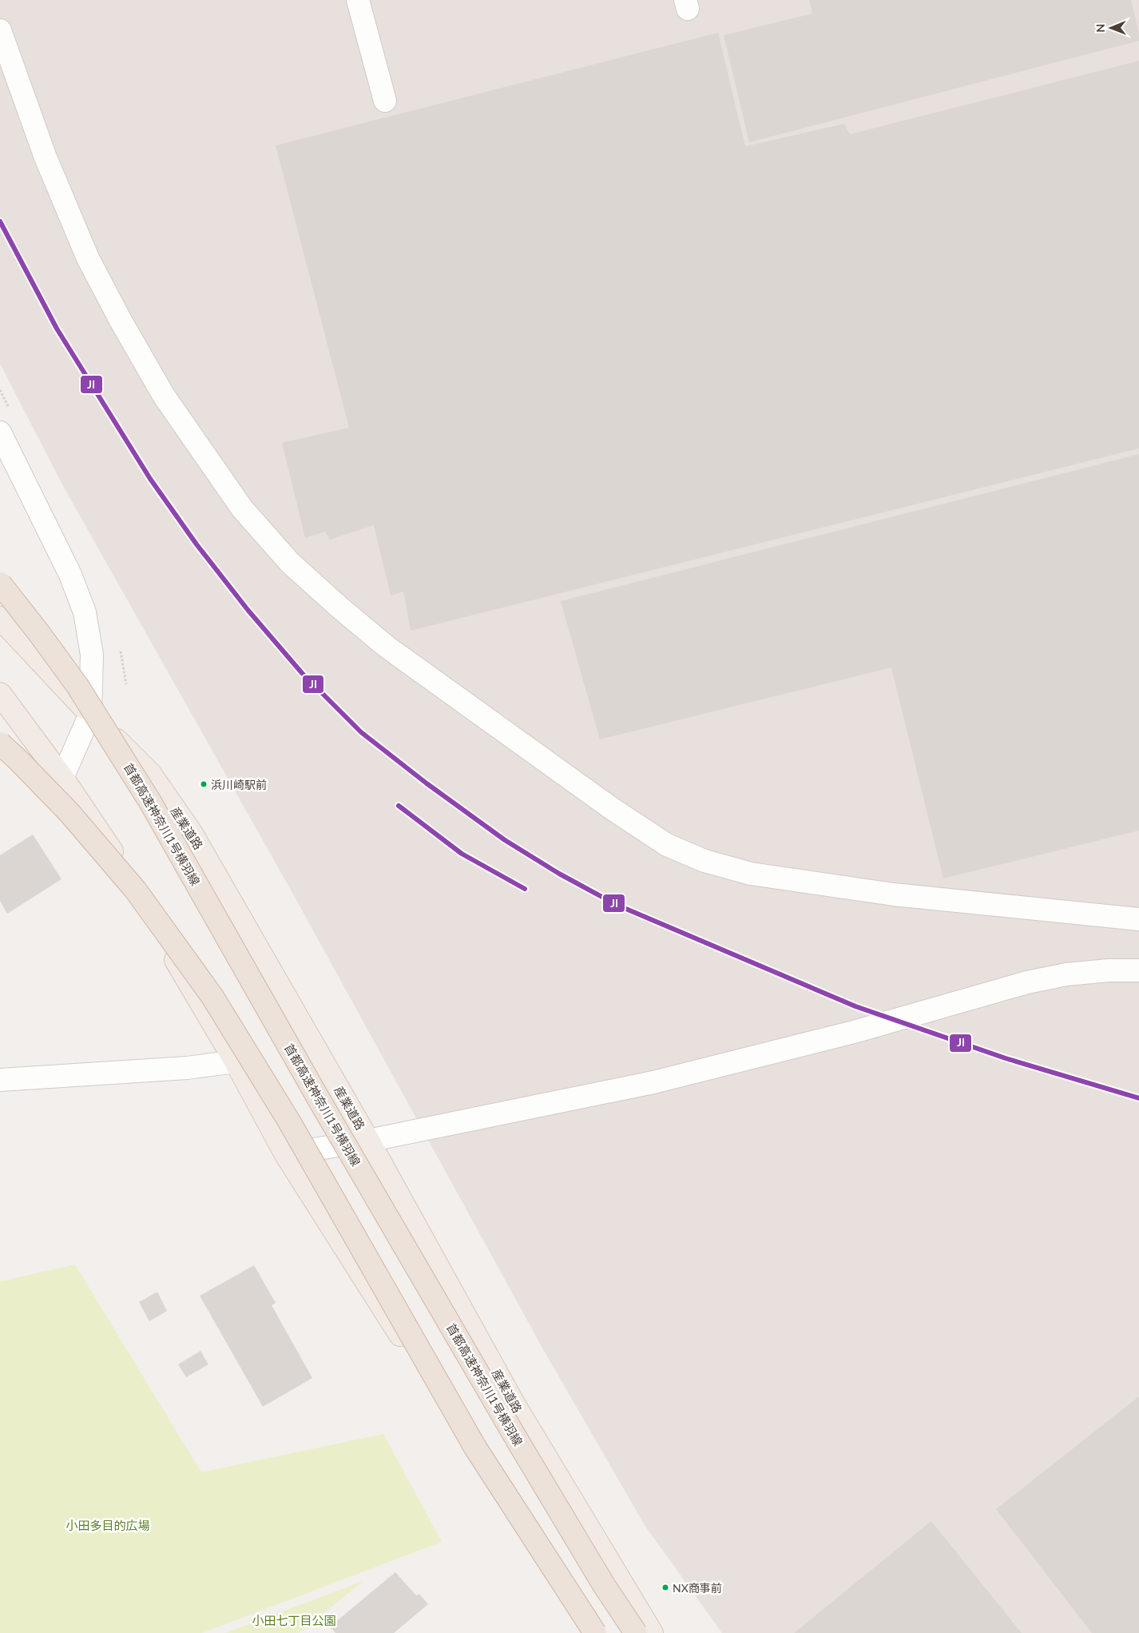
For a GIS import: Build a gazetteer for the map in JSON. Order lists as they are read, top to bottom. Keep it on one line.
{"streets":{"highway":["首都高速神奈川1号横羽線"],"main road":["産業道路"]},"parks":["小田多目的広場","小田七丁目公園"],"places":["浜川崎駅前","NX商事前"],"lines":["transit line JI"],"north":"left"}
